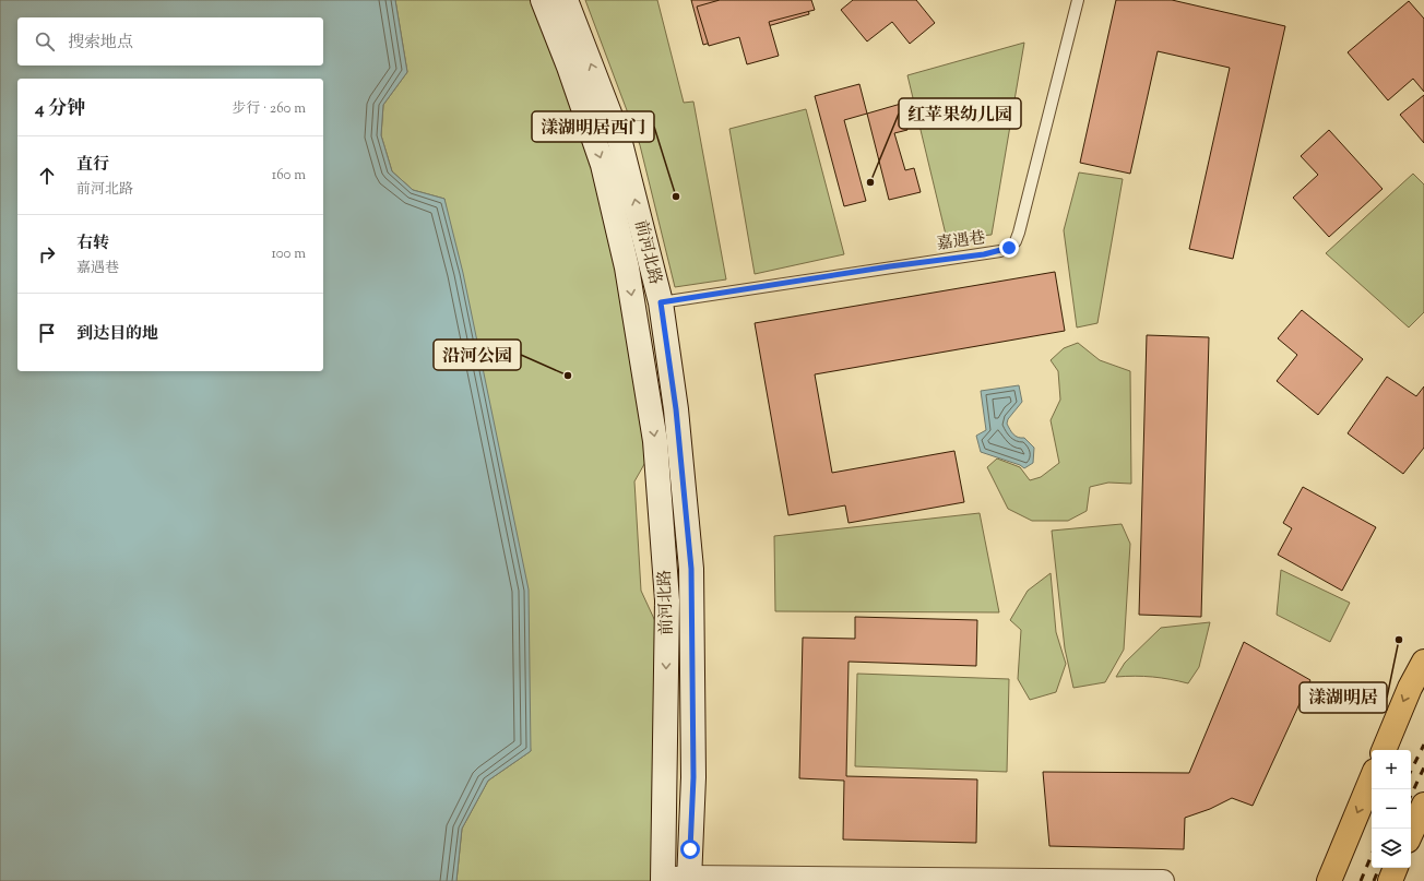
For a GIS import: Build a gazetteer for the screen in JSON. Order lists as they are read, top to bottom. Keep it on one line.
{"streets":{"main road":["前河北路"],"lane":["嘉遇巷"]},"crossings":[["嘉遇巷","前河北路"]],"places":["红苹果幼儿园","漾湖明居西门","沿河公园","漾湖明居"],"page":{"search":"搜索地点","heading":["4 分钟","步行 · 260 m"],"list":[["直行","前河北路","160 m"],["右转","嘉遇巷","100 m"],"到达目的地"],"map_buttons":["+","−"]}}
